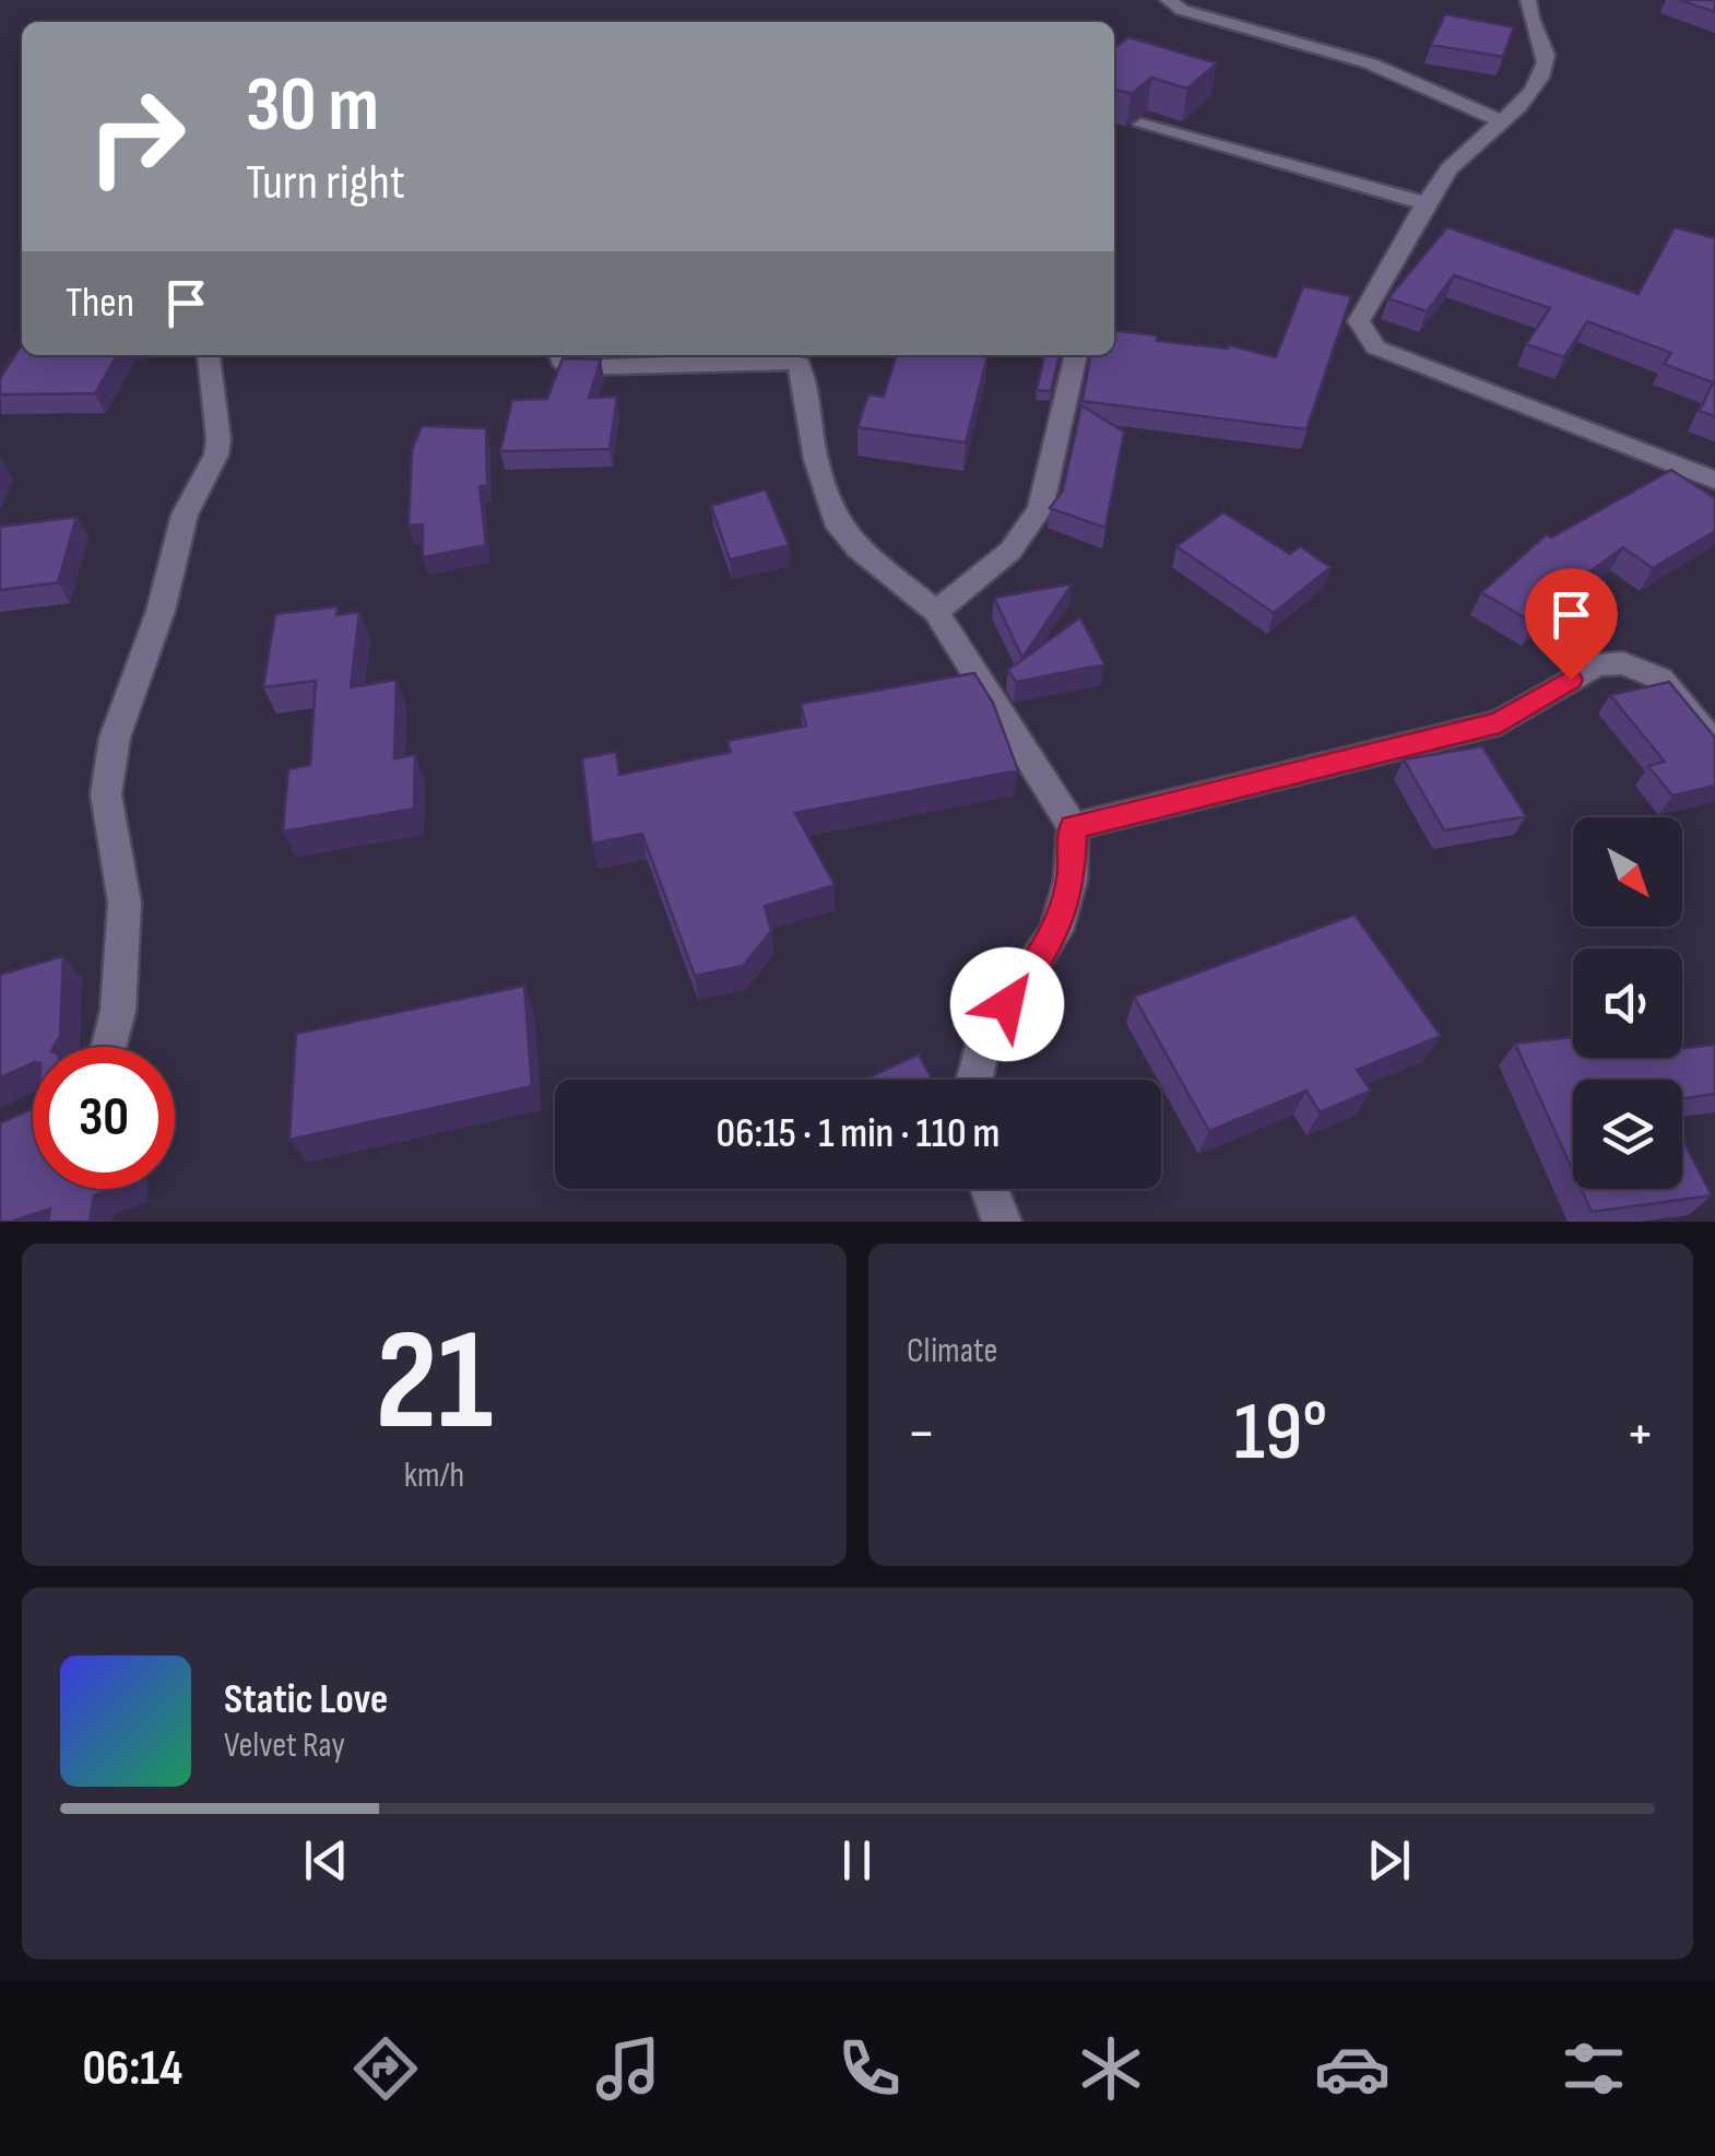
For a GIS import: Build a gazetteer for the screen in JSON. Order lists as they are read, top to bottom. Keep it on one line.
{"north":"bottom right","page":{"turn":["30 m","Turn right"],"then":"Then","limit":"30","trip":"06:15 · 1 min · 110 m","tile":[["21","km/h"],"Climate"],"heat":["−","19°","+"],"song":["Static Love","Velvet Ray"],"tabs":"06:14"}}
